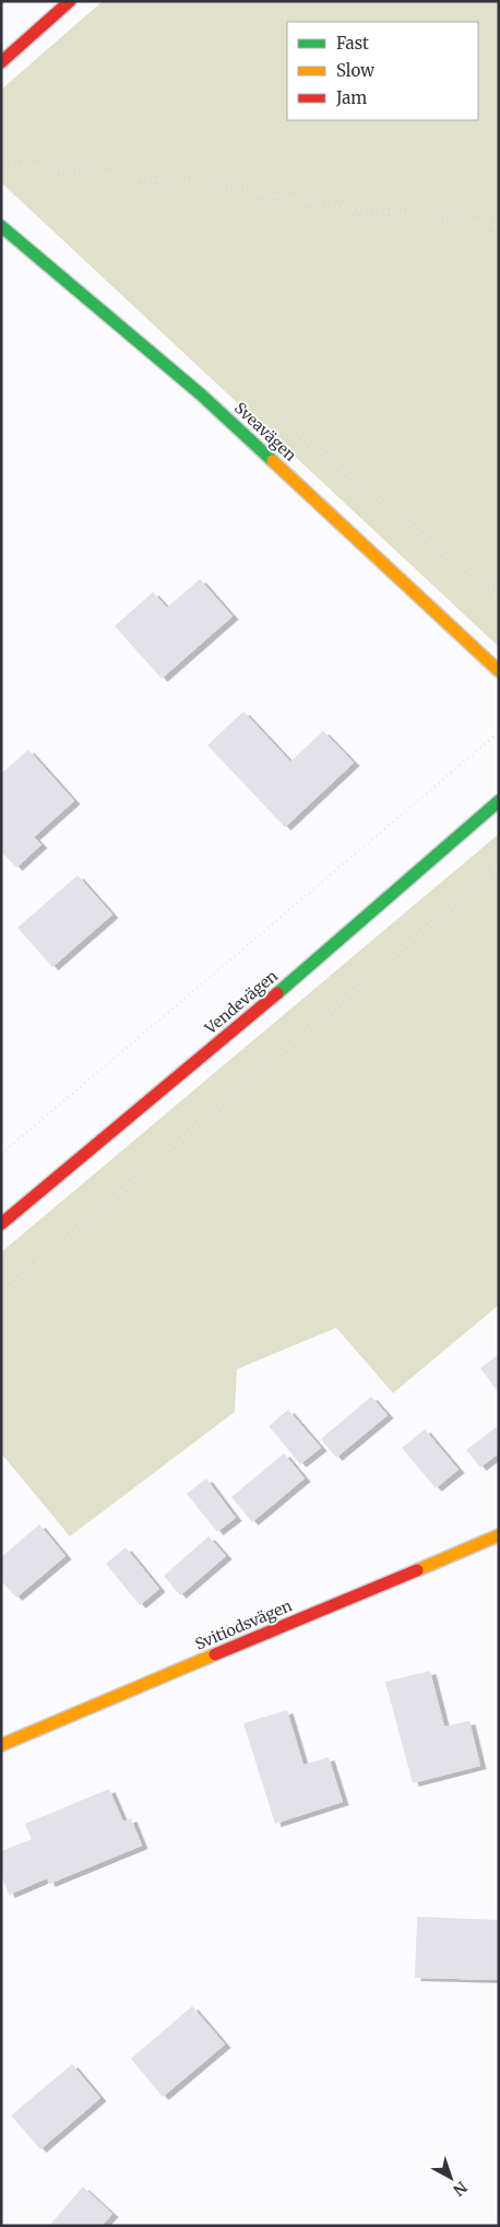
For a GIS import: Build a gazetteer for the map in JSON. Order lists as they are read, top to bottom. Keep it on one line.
{"streets":{"street":["Sveavägen","Vendevägen","Svitiodsvägen"]},"legend":["Fast","Slow","Jam"],"north":"bottom right"}
